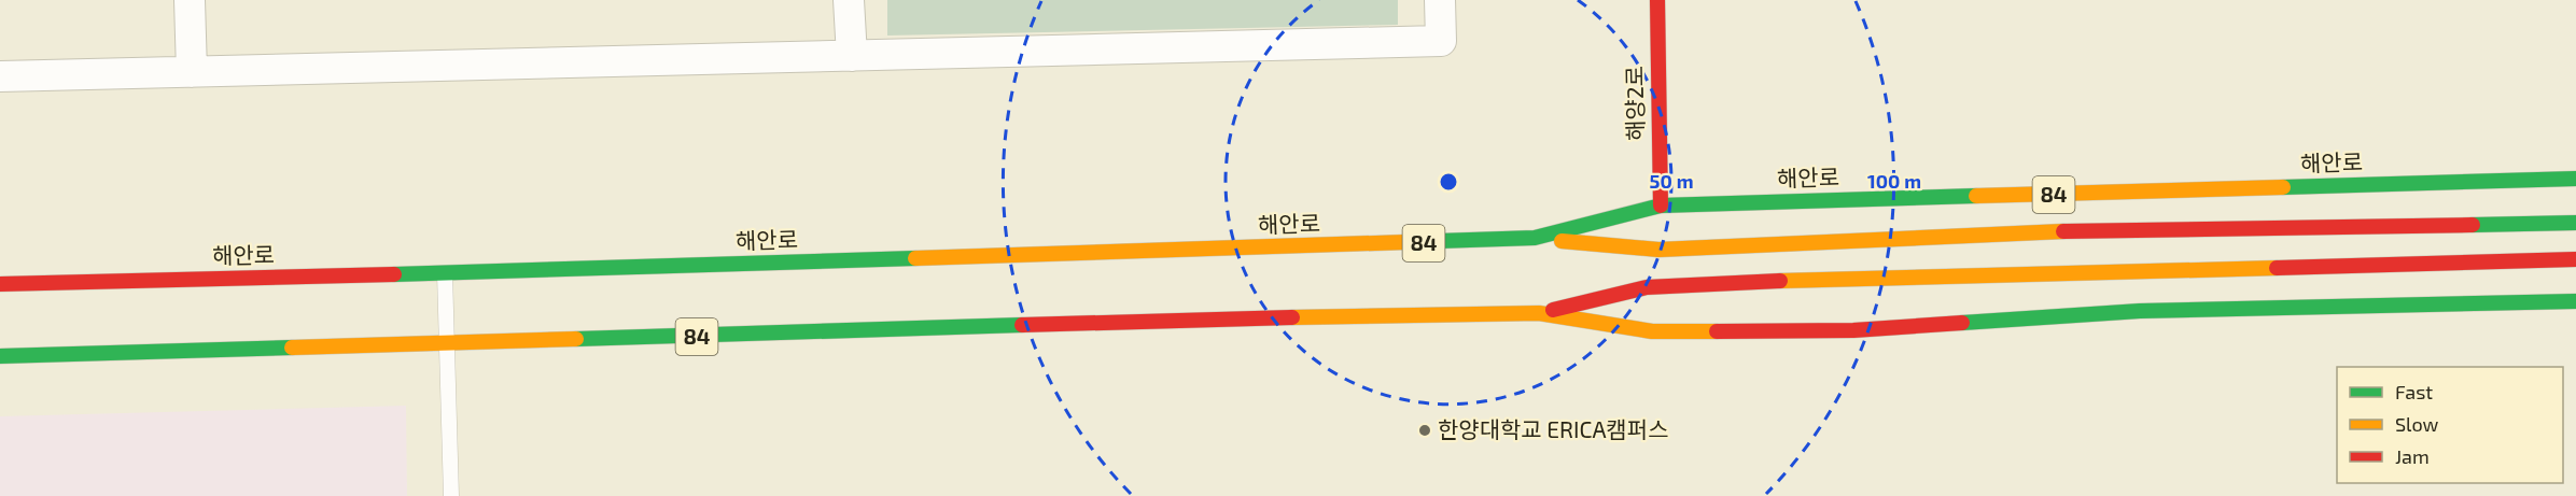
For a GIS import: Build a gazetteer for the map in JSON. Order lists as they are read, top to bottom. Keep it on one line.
{"streets":{"main road":["해양2로","해안로","84"]},"crossings":[["해양2로","해안로"]],"places":["한양대학교 ERICA캠퍼스"],"legend":["Fast","Slow","Jam"],"rings":["50 m","100 m"]}
